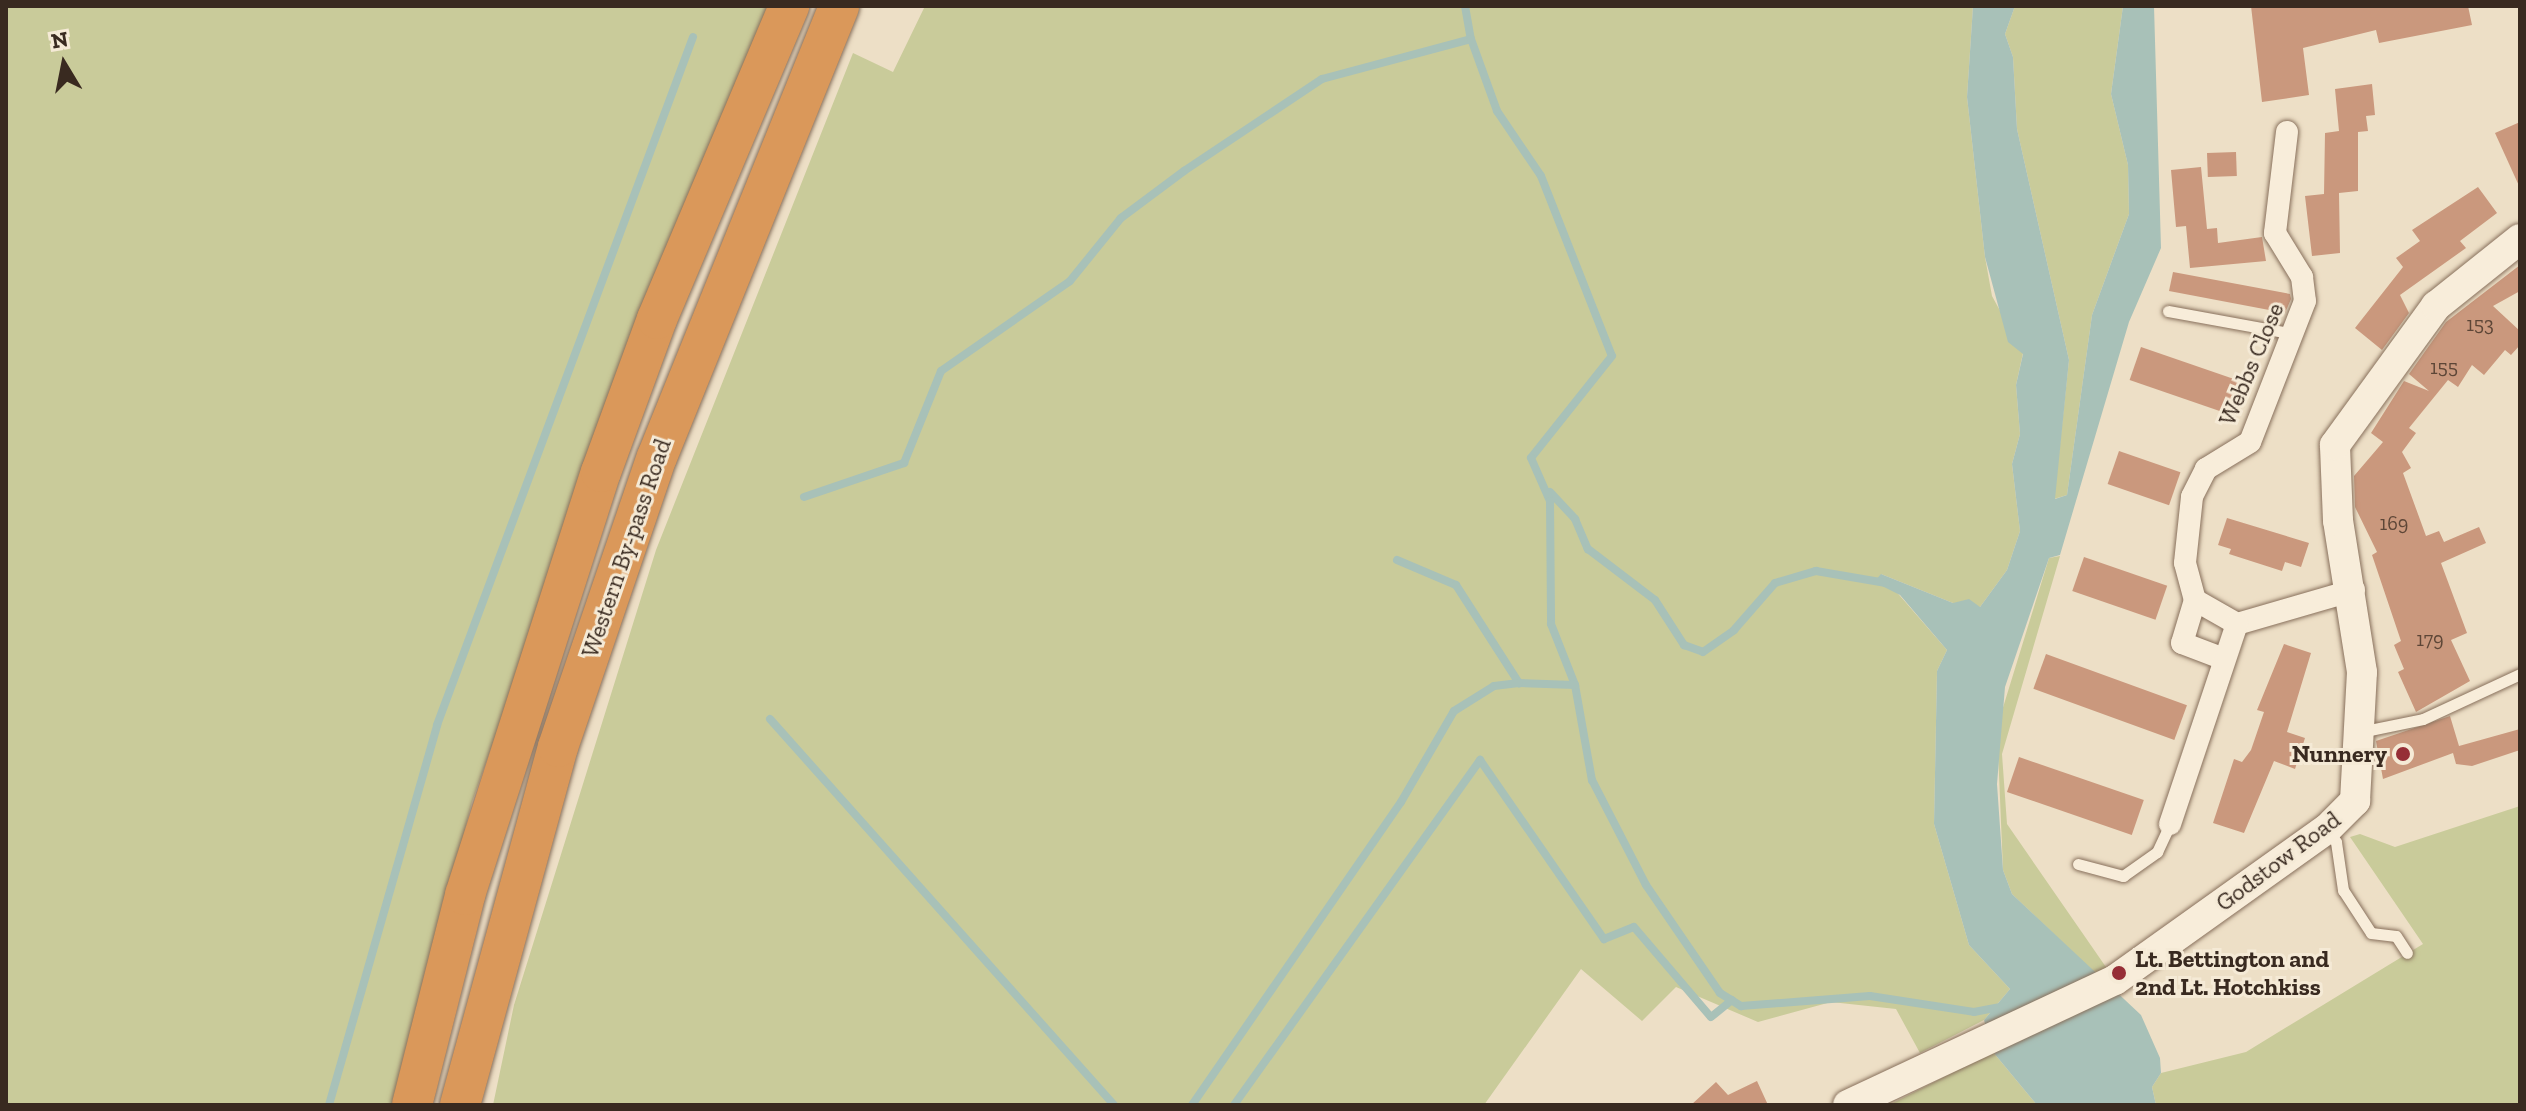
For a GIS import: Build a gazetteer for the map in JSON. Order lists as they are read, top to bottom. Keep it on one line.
{"streets":{"highway":["Western By-pass Road"],"street":["Webbs Close","Godstow Road"]},"places":["Nunnery","Lt. Bettington and 2nd Lt. Hotchkiss"],"house_numbers":["153","155","169","179"],"north":"top"}
